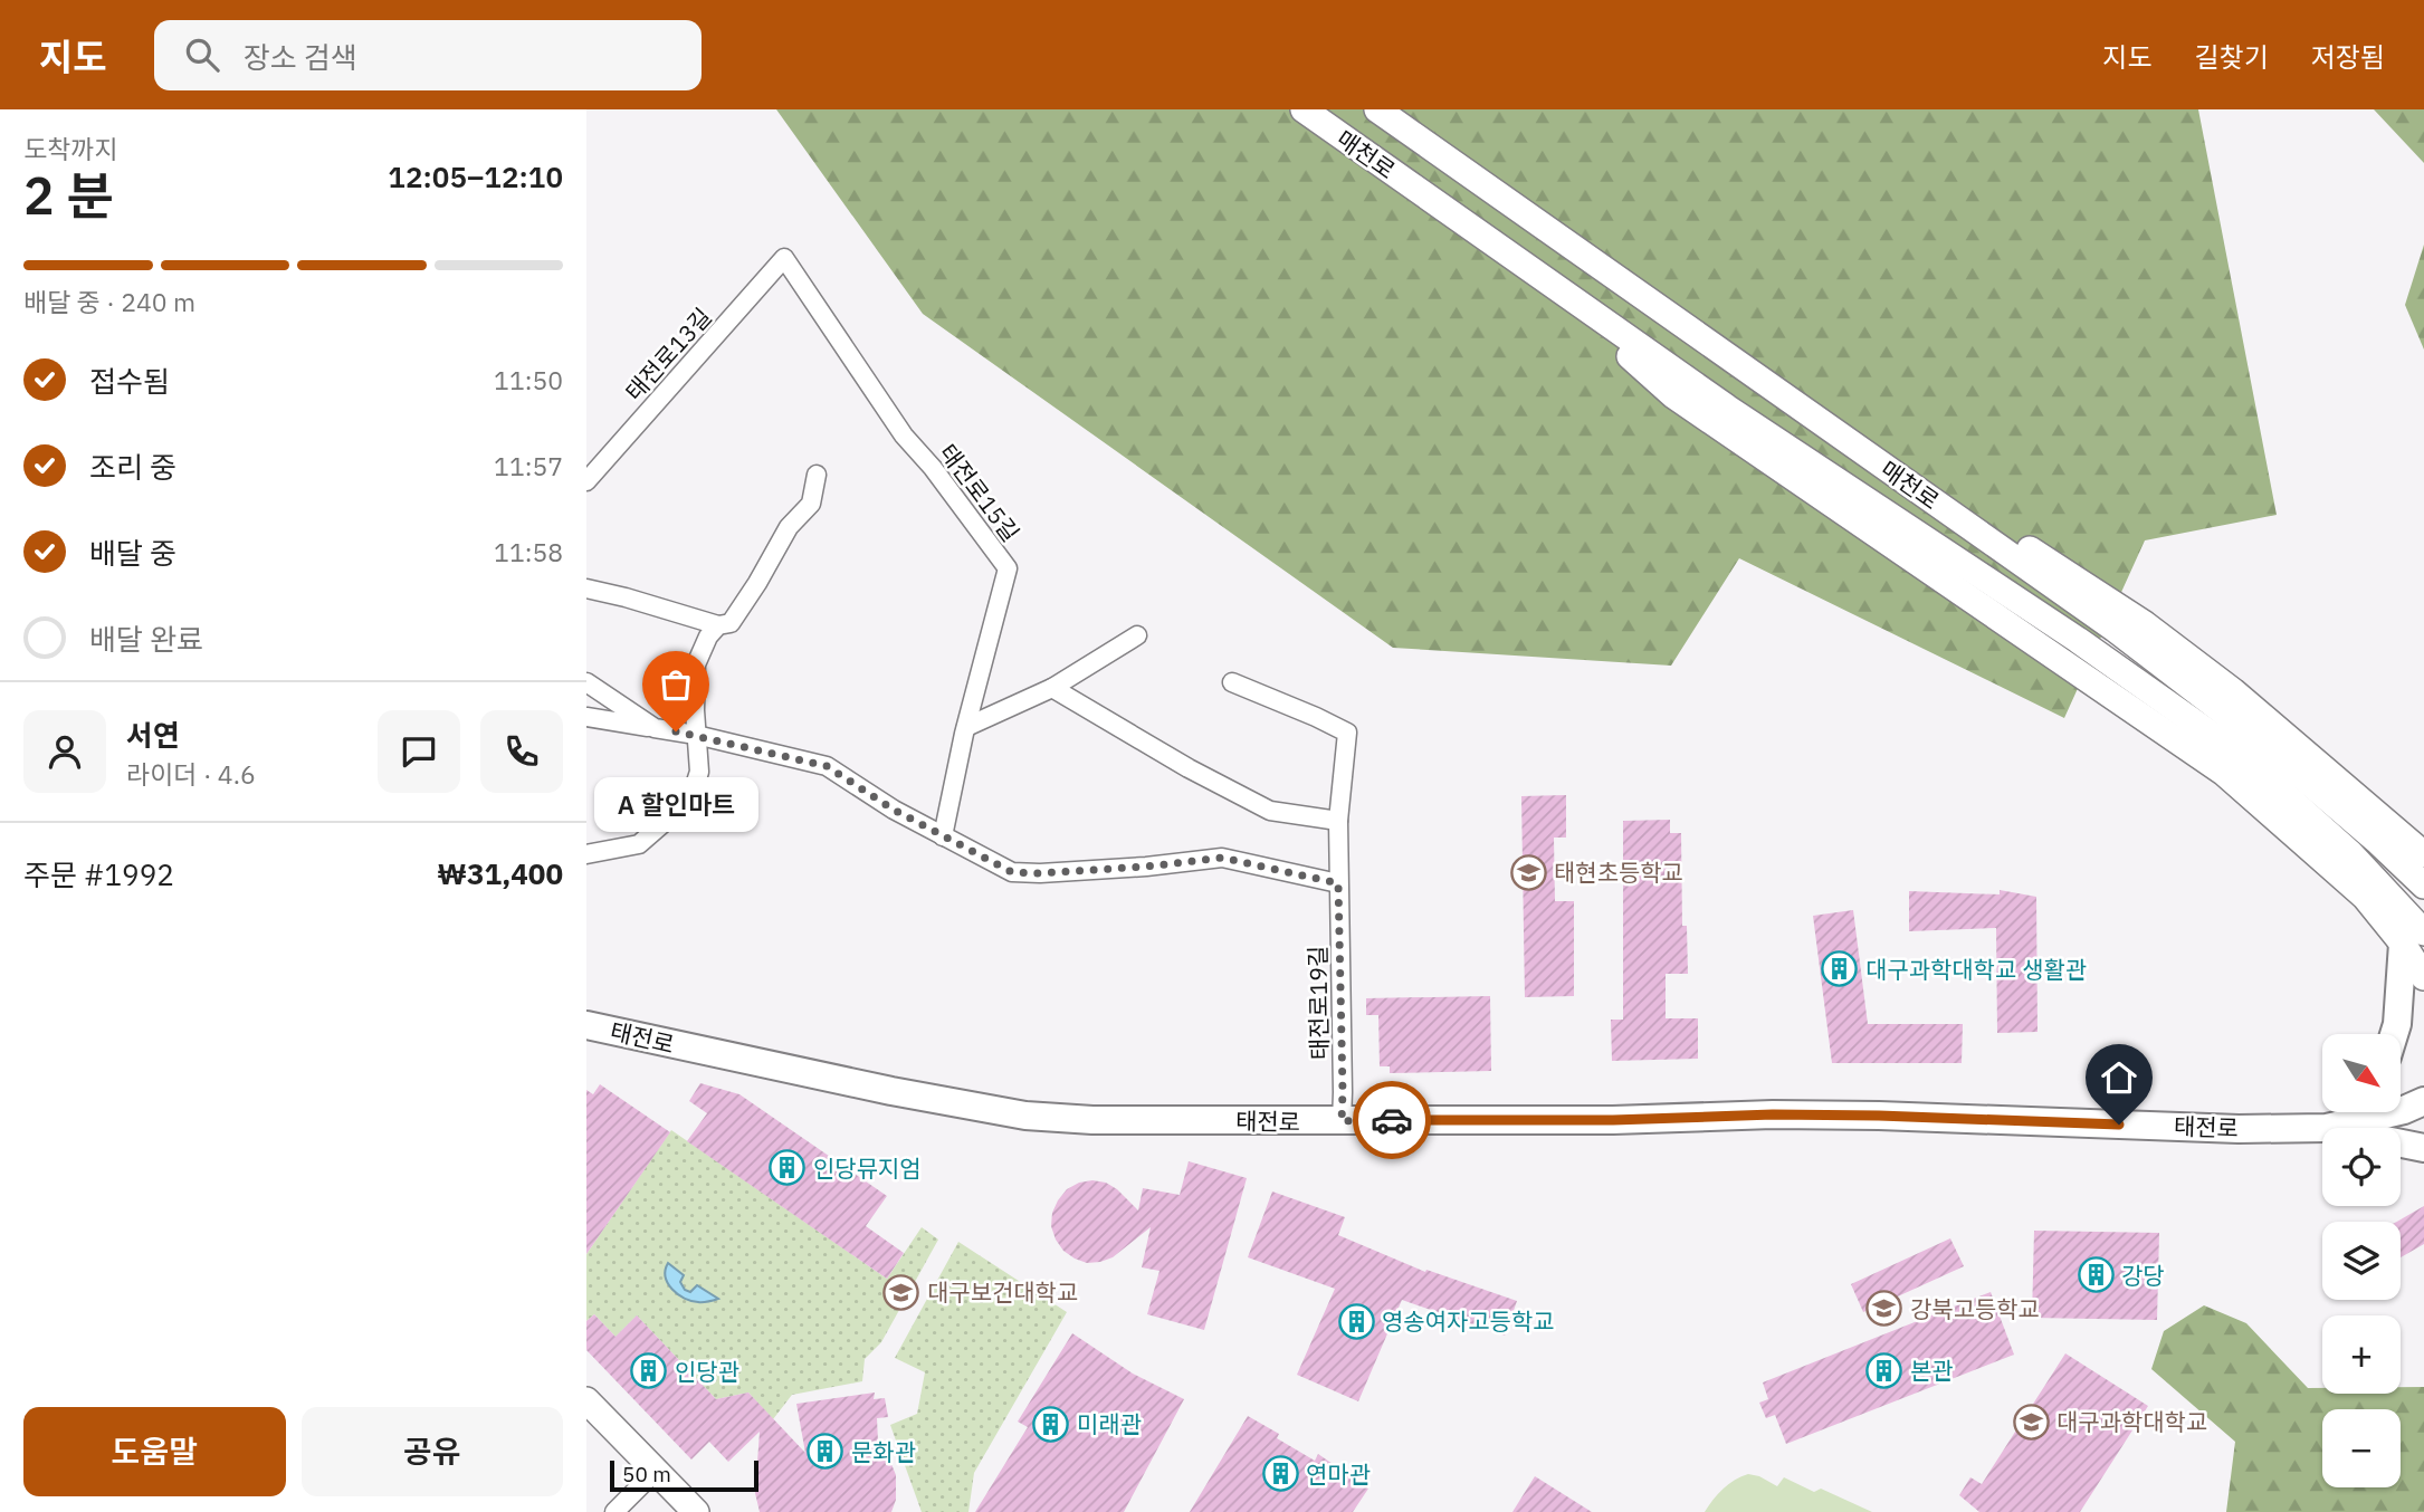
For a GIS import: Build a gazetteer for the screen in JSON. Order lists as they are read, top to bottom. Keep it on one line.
{"streets":{"main road":["매천로","태전로"],"street":["태전로13길","태전로15길","태전로19길"]},"crossings":[["태전로13길","태전로15길"],["태전로19길","태전로"]],"places":{"other":["A 할인마트"],"school or university":["태현초등학교","대구보건대학교","강북고등학교","대구과학대학교"],"building":["대구과학대학교 생활관","인당뮤지엄","강당","영송여자고등학교","본관","인당관","미래관","문화관","연마관"]},"scale_bar":"50 m","north":"bottom right","page":{"header":"지도","search":"장소 검색","nav":["지도","길찾기","저장됨"],"heading":["2 분","도착까지","12:05–12:10"],"panel":["서연","라이더 · 4.6","주문 #1992","₩31,400"],"bar":"배달 중 · 240 m","list":[["접수됨","11:50"],["조리 중","11:57"],["배달 중","11:58"],"배달 완료"],"bubble":"A 할인마트","map_buttons":["+","−"],"buttons":["도움말","공유"],"scale":"50 m"}}
